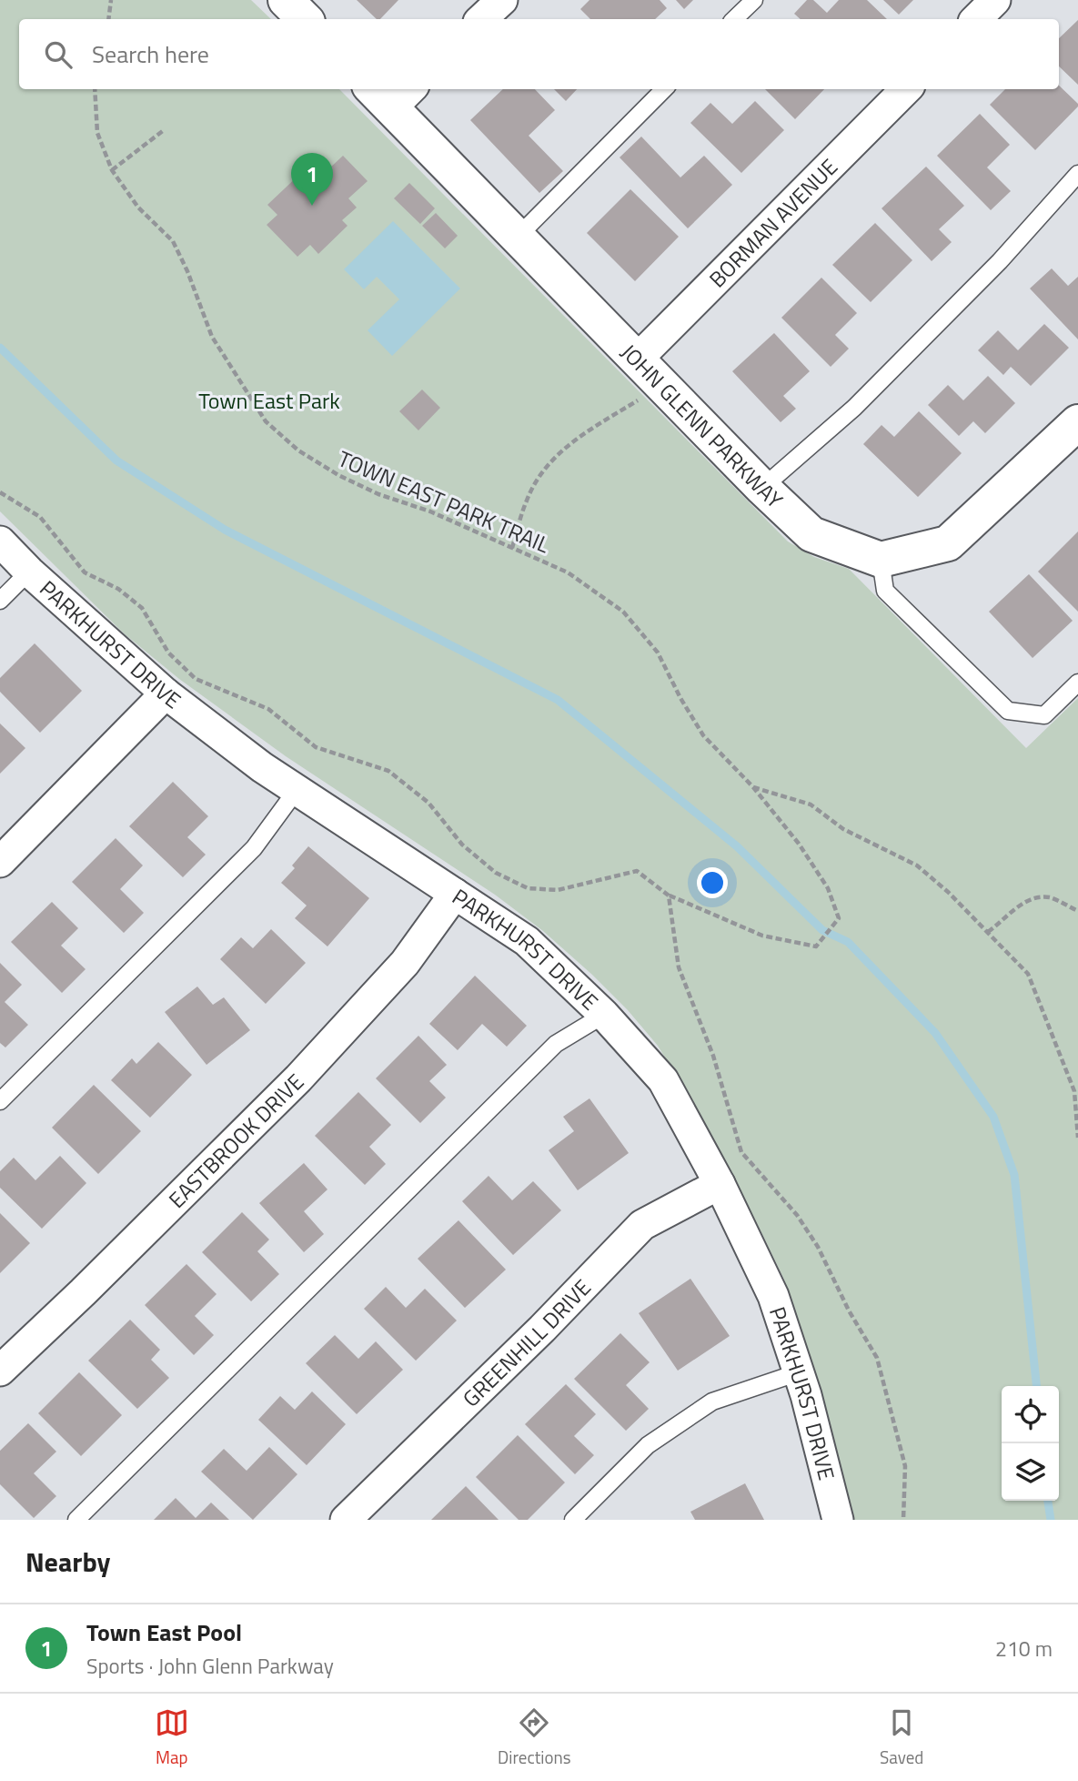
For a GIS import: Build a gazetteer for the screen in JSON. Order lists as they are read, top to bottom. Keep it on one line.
{"streets":{"street":["BORMAN AVENUE","JOHN GLENN PARKWAY","PARKHURST DRIVE","EASTBROOK DRIVE","GREENHILL DRIVE"],"path":["TOWN EAST PARK TRAIL"]},"crossings":[["BORMAN AVENUE","JOHN GLENN PARKWAY"],["PARKHURST DRIVE","EASTBROOK DRIVE"],["PARKHURST DRIVE","GREENHILL DRIVE"]],"parks":["Town East Park"],"page":{"search":"Search here","pins":"1","heading":"Nearby","list":[{"mark":"1","name":"Town East Pool","note":"Sports · John Glenn Parkway","value":"210 m"}],"nav":["Map","Directions","Saved"]}}
